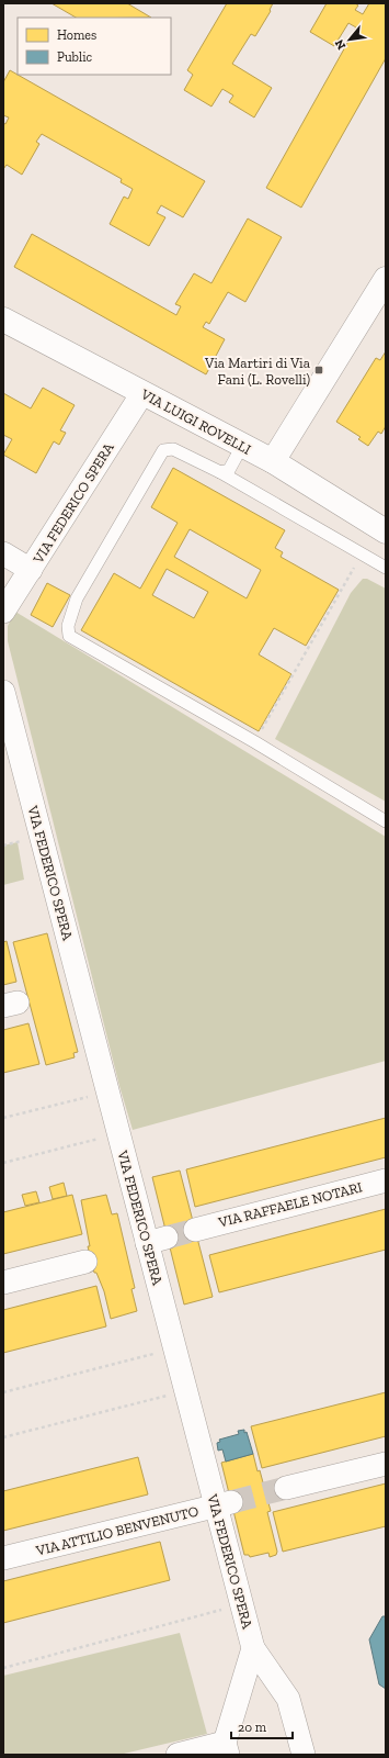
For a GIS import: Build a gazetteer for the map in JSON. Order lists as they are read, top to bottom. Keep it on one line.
{"streets":{"street":["VIA LUIGI ROVELLI","VIA FEDERICO SPERA","VIA RAFFAELE NOTARI","VIA ATTILIO BENVENUTO"]},"crossings":[["VIA LUIGI ROVELLI","VIA FEDERICO SPERA"],["VIA FEDERICO SPERA","VIA ATTILIO BENVENUTO"]],"places":{"transit":["Via Martiri di Via Fani (L. Rovelli)"]},"legend":["Homes","Public"],"scale_bar":"20 m","north":"bottom left"}
